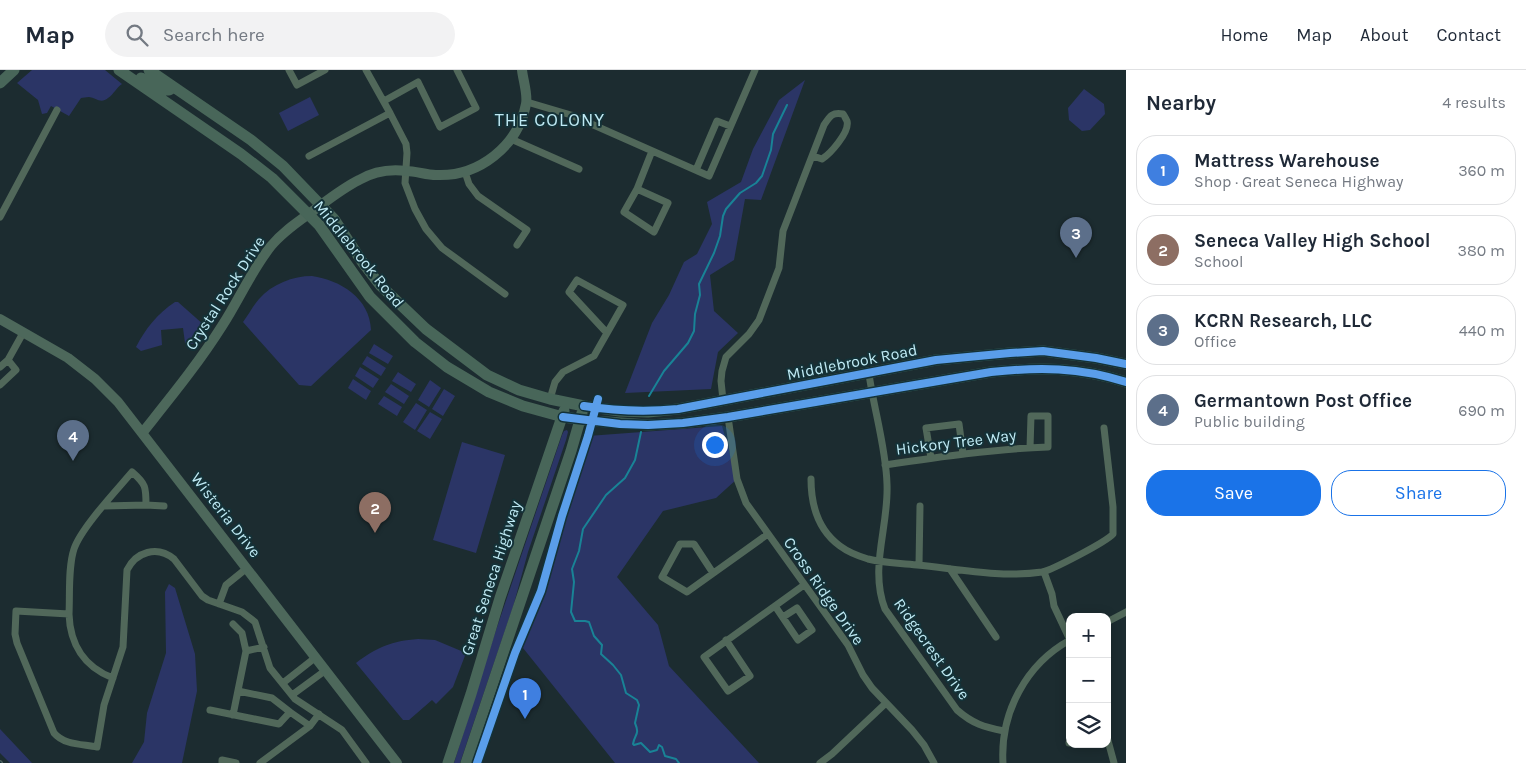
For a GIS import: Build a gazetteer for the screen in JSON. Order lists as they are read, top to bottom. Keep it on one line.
{"streets":{"main road":["Middlebrook Road","Great Seneca Highway"],"street":["Crystal Rock Drive","Hickory Tree Way","Wisteria Drive","Cross Ridge Drive","Ridgecrest Drive"]},"crossings":[["Middlebrook Road","Crystal Rock Drive"],["Middlebrook Road","Great Seneca Highway"],["Middlebrook Road","Cross Ridge Drive"],["Middlebrook Road","Ridgecrest Drive"],["Crystal Rock Drive","Wisteria Drive"],["Hickory Tree Way","Ridgecrest Drive"]],"districts":["THE COLONY"],"page":{"header":"Map","search":"Search here","nav":["Home","Map","About","Contact"],"heading":["Nearby","4 results"],"list":[{"mark":"1","name":"Mattress Warehouse","note":"Shop · Great Seneca Highway","value":"360 m"},{"mark":"2","name":"Seneca Valley High School","note":"School","value":"380 m"},{"mark":"3","name":"KCRN Research, LLC","note":"Office","value":"440 m"},{"mark":"4","name":"Germantown Post Office","note":"Public building","value":"690 m"}],"pins":["3","4","2","1"],"buttons":["Save","Share"],"map_buttons":["+","−"]}}
